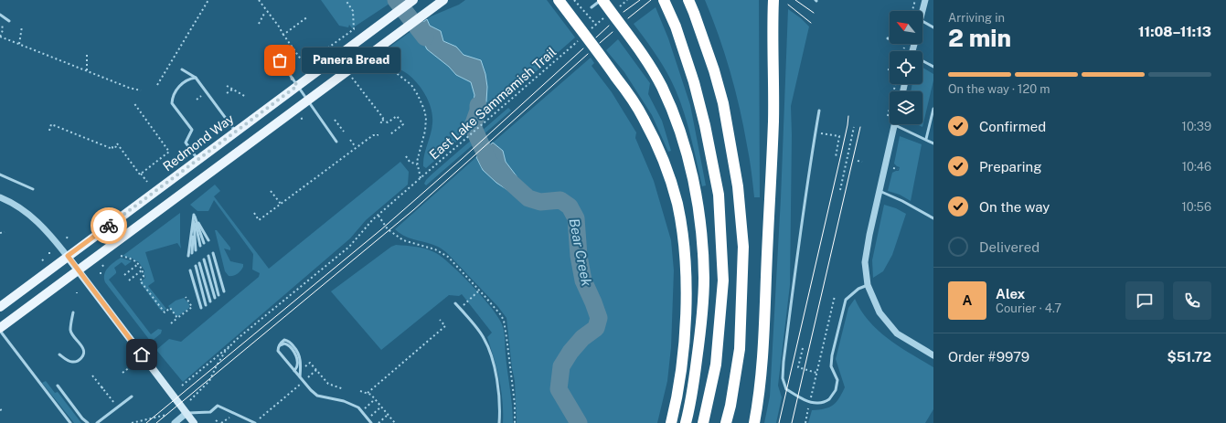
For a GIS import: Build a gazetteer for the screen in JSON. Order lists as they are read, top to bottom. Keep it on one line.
{"streets":{"main road":["Redmond Way"],"path":["East Lake Sammamish Trail"]},"water":["Bear Creek"],"places":["Panera Bread"],"north":"top left","page":{"heading":["2 min","Arriving in","11:08–11:13"],"panel":["Alex","Courier · 4.7","Order #9979","$51.72"],"bubble":"Panera Bread","bar":"On the way · 120 m","list":[["Confirmed","10:39"],["Preparing","10:46"],["On the way","10:56"],"Delivered"],"round":"A"}}
